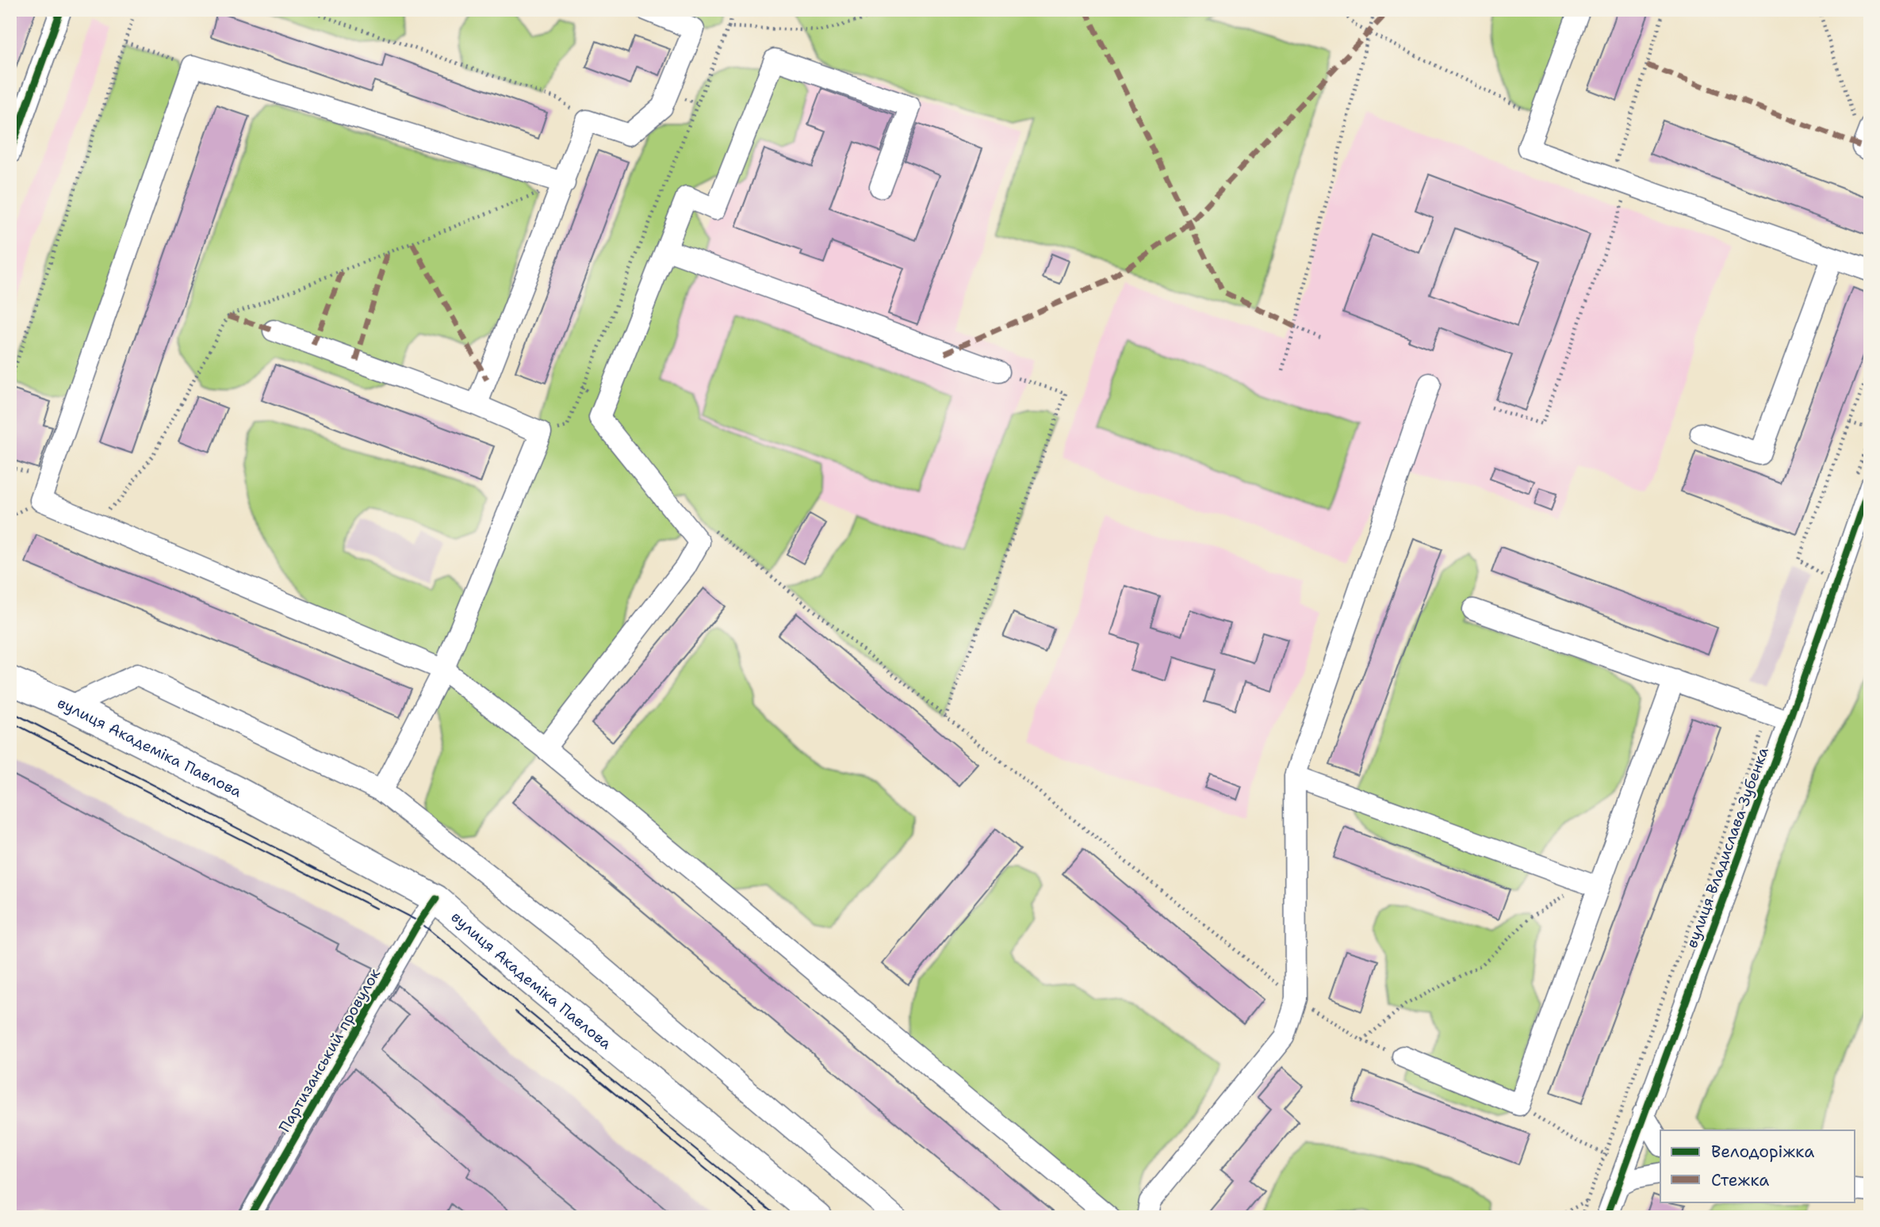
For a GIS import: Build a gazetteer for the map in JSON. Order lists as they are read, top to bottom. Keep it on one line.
{"streets":{"main road":["вулиця Академіка Павлова"],"street":["вулиця Владислава Зубенка","Партизанський провулок"]},"crossings":[["вулиця Академіка Павлова","Партизанський провулок"]],"legend":["Велодоріжка","Стежка"]}
